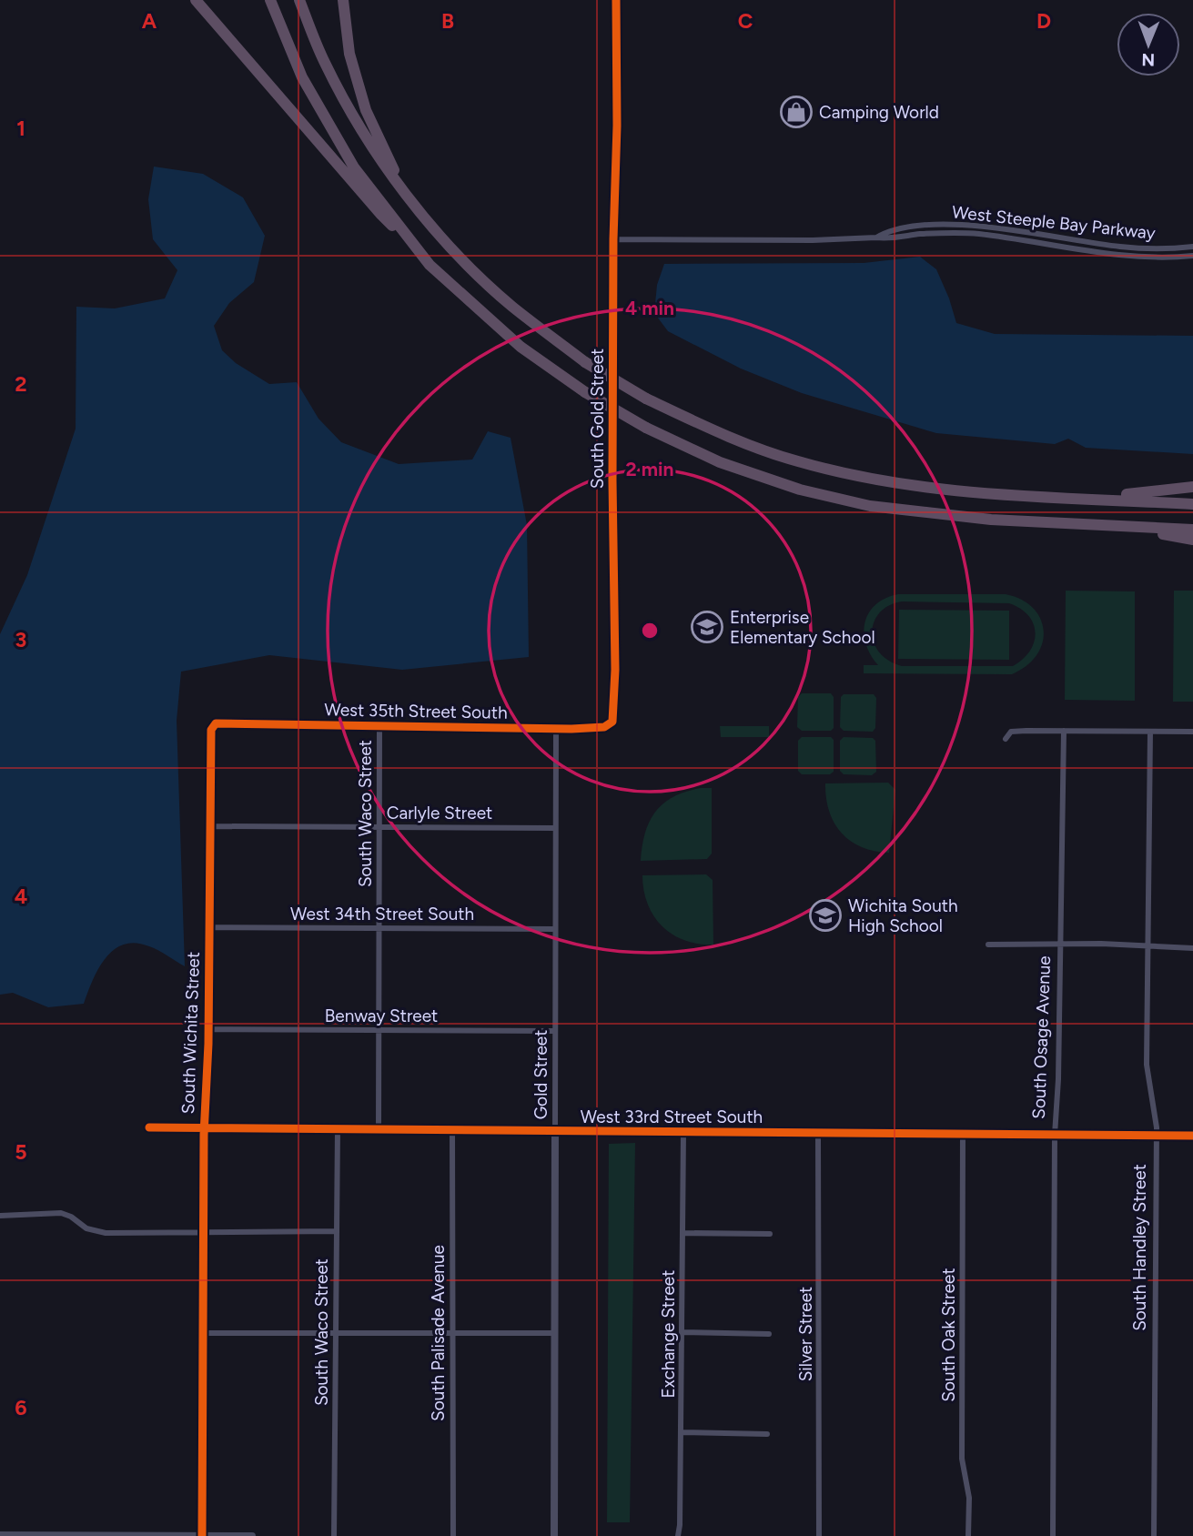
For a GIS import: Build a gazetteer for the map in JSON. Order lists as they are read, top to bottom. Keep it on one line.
{"streets":{"street":["West Steeple Bay Parkway","South Gold Street","West 35th Street South","Carlyle Street","South Waco Street","West 34th Street South","Benway Street","South Wichita Street","South Osage Avenue","Gold Street","West 33rd Street South","South Handley Street","South Palisade Avenue","Exchange Street","Silver Street","South Oak Street"]},"crossings":[["West Steeple Bay Parkway","South Gold Street"],["South Gold Street","West 35th Street South"],["West 35th Street South","South Waco Street"],["West 35th Street South","South Wichita Street"],["West 35th Street South","Gold Street"],["Carlyle Street","South Waco Street"],["Carlyle Street","South Wichita Street"],["Carlyle Street","Gold Street"],["South Waco Street","West 34th Street South"],["South Waco Street","Benway Street"],["South Waco Street","West 33rd Street South"],["West 34th Street South","South Wichita Street"],["West 34th Street South","Gold Street"],["Benway Street","South Wichita Street"],["Benway Street","Gold Street"],["South Wichita Street","West 33rd Street South"],["South Osage Avenue","West 33rd Street South"],["Gold Street","West 33rd Street South"],["West 33rd Street South","South Handley Street"],["West 33rd Street South","South Palisade Avenue"],["West 33rd Street South","Exchange Street"],["West 33rd Street South","Silver Street"],["West 33rd Street South","South Oak Street"]],"places":{"shop":["Camping World"],"school or university":["Enterprise Elementary School","Wichita South High School"]},"north":"bottom","grid":{"columns":["A","B","C","D"],"rows":["1","2","3","4","5","6"]},"rings":["4 min","2 min"]}
